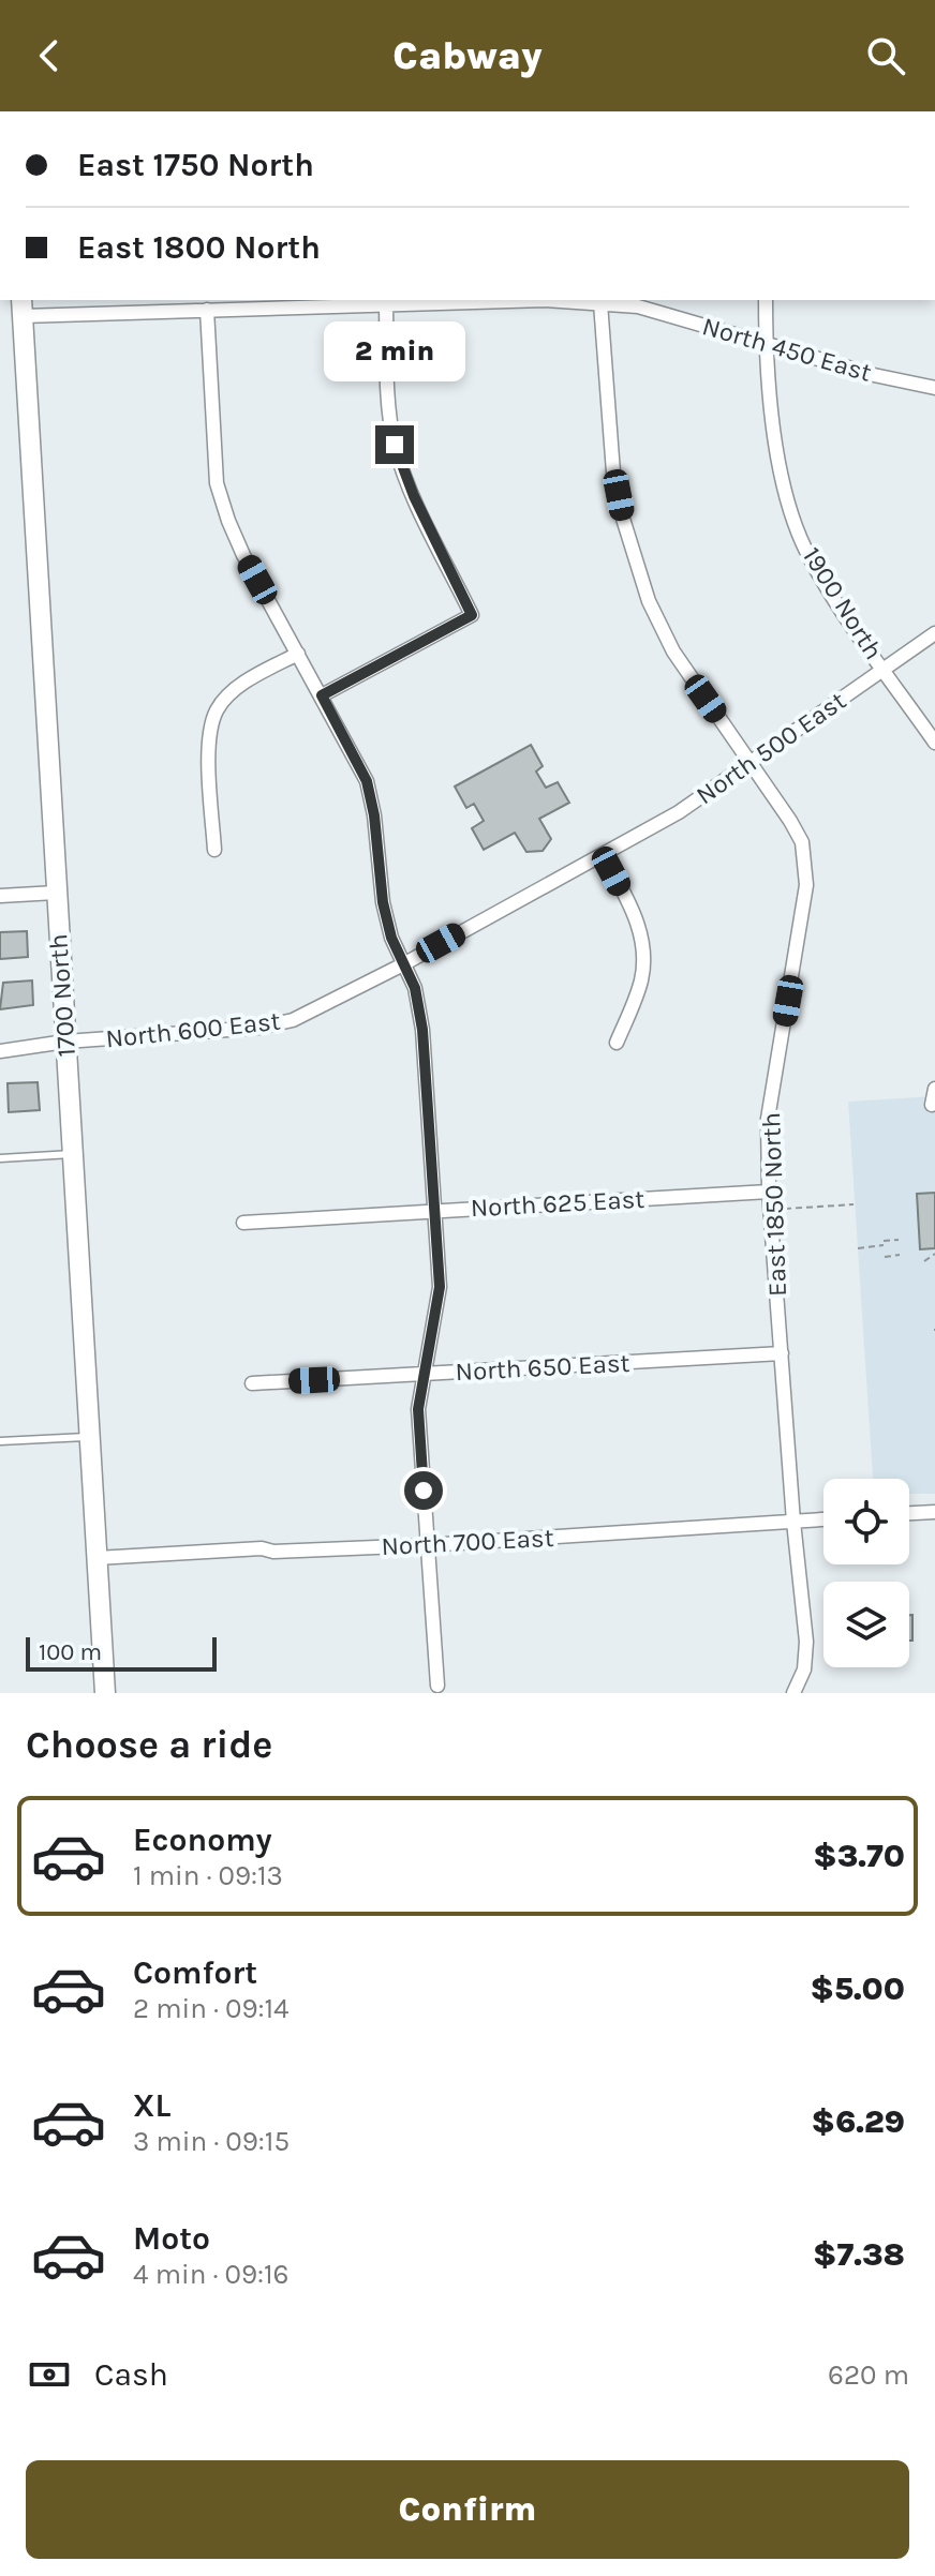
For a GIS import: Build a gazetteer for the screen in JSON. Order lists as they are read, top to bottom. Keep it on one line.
{"streets":{"street":["North 450 East","1900 North","North 500 East","1700 North","North 600 East","North 625 East","East 1850 North","North 650 East","North 700 East"]},"crossings":[["North 450 East","1900 North"],["North 450 East","1700 North"],["North 450 East","East 1850 North"],["1900 North","North 500 East"],["North 500 East","North 600 East"],["North 500 East","East 1850 North"],["1700 North","North 600 East"],["1700 North","North 700 East"],["North 625 East","East 1850 North"],["East 1850 North","North 650 East"],["East 1850 North","North 700 East"]],"scale_bar":"100 m","page":{"header":"Cabway","banner":["East 1750 North","East 1800 North"],"bubble":"2 min","scale":"100 m","heading":"Choose a ride","list":[{"name":"Economy","note":"1 min · 09:13","value":"$3.70"},{"name":"Comfort","note":"2 min · 09:14","value":"$5.00"},{"name":"XL","note":"3 min · 09:15","value":"$6.29"},{"name":"Moto","note":"4 min · 09:16","value":"$7.38"}],"pay":["Cash","620 m"],"buttons":"Confirm"}}
